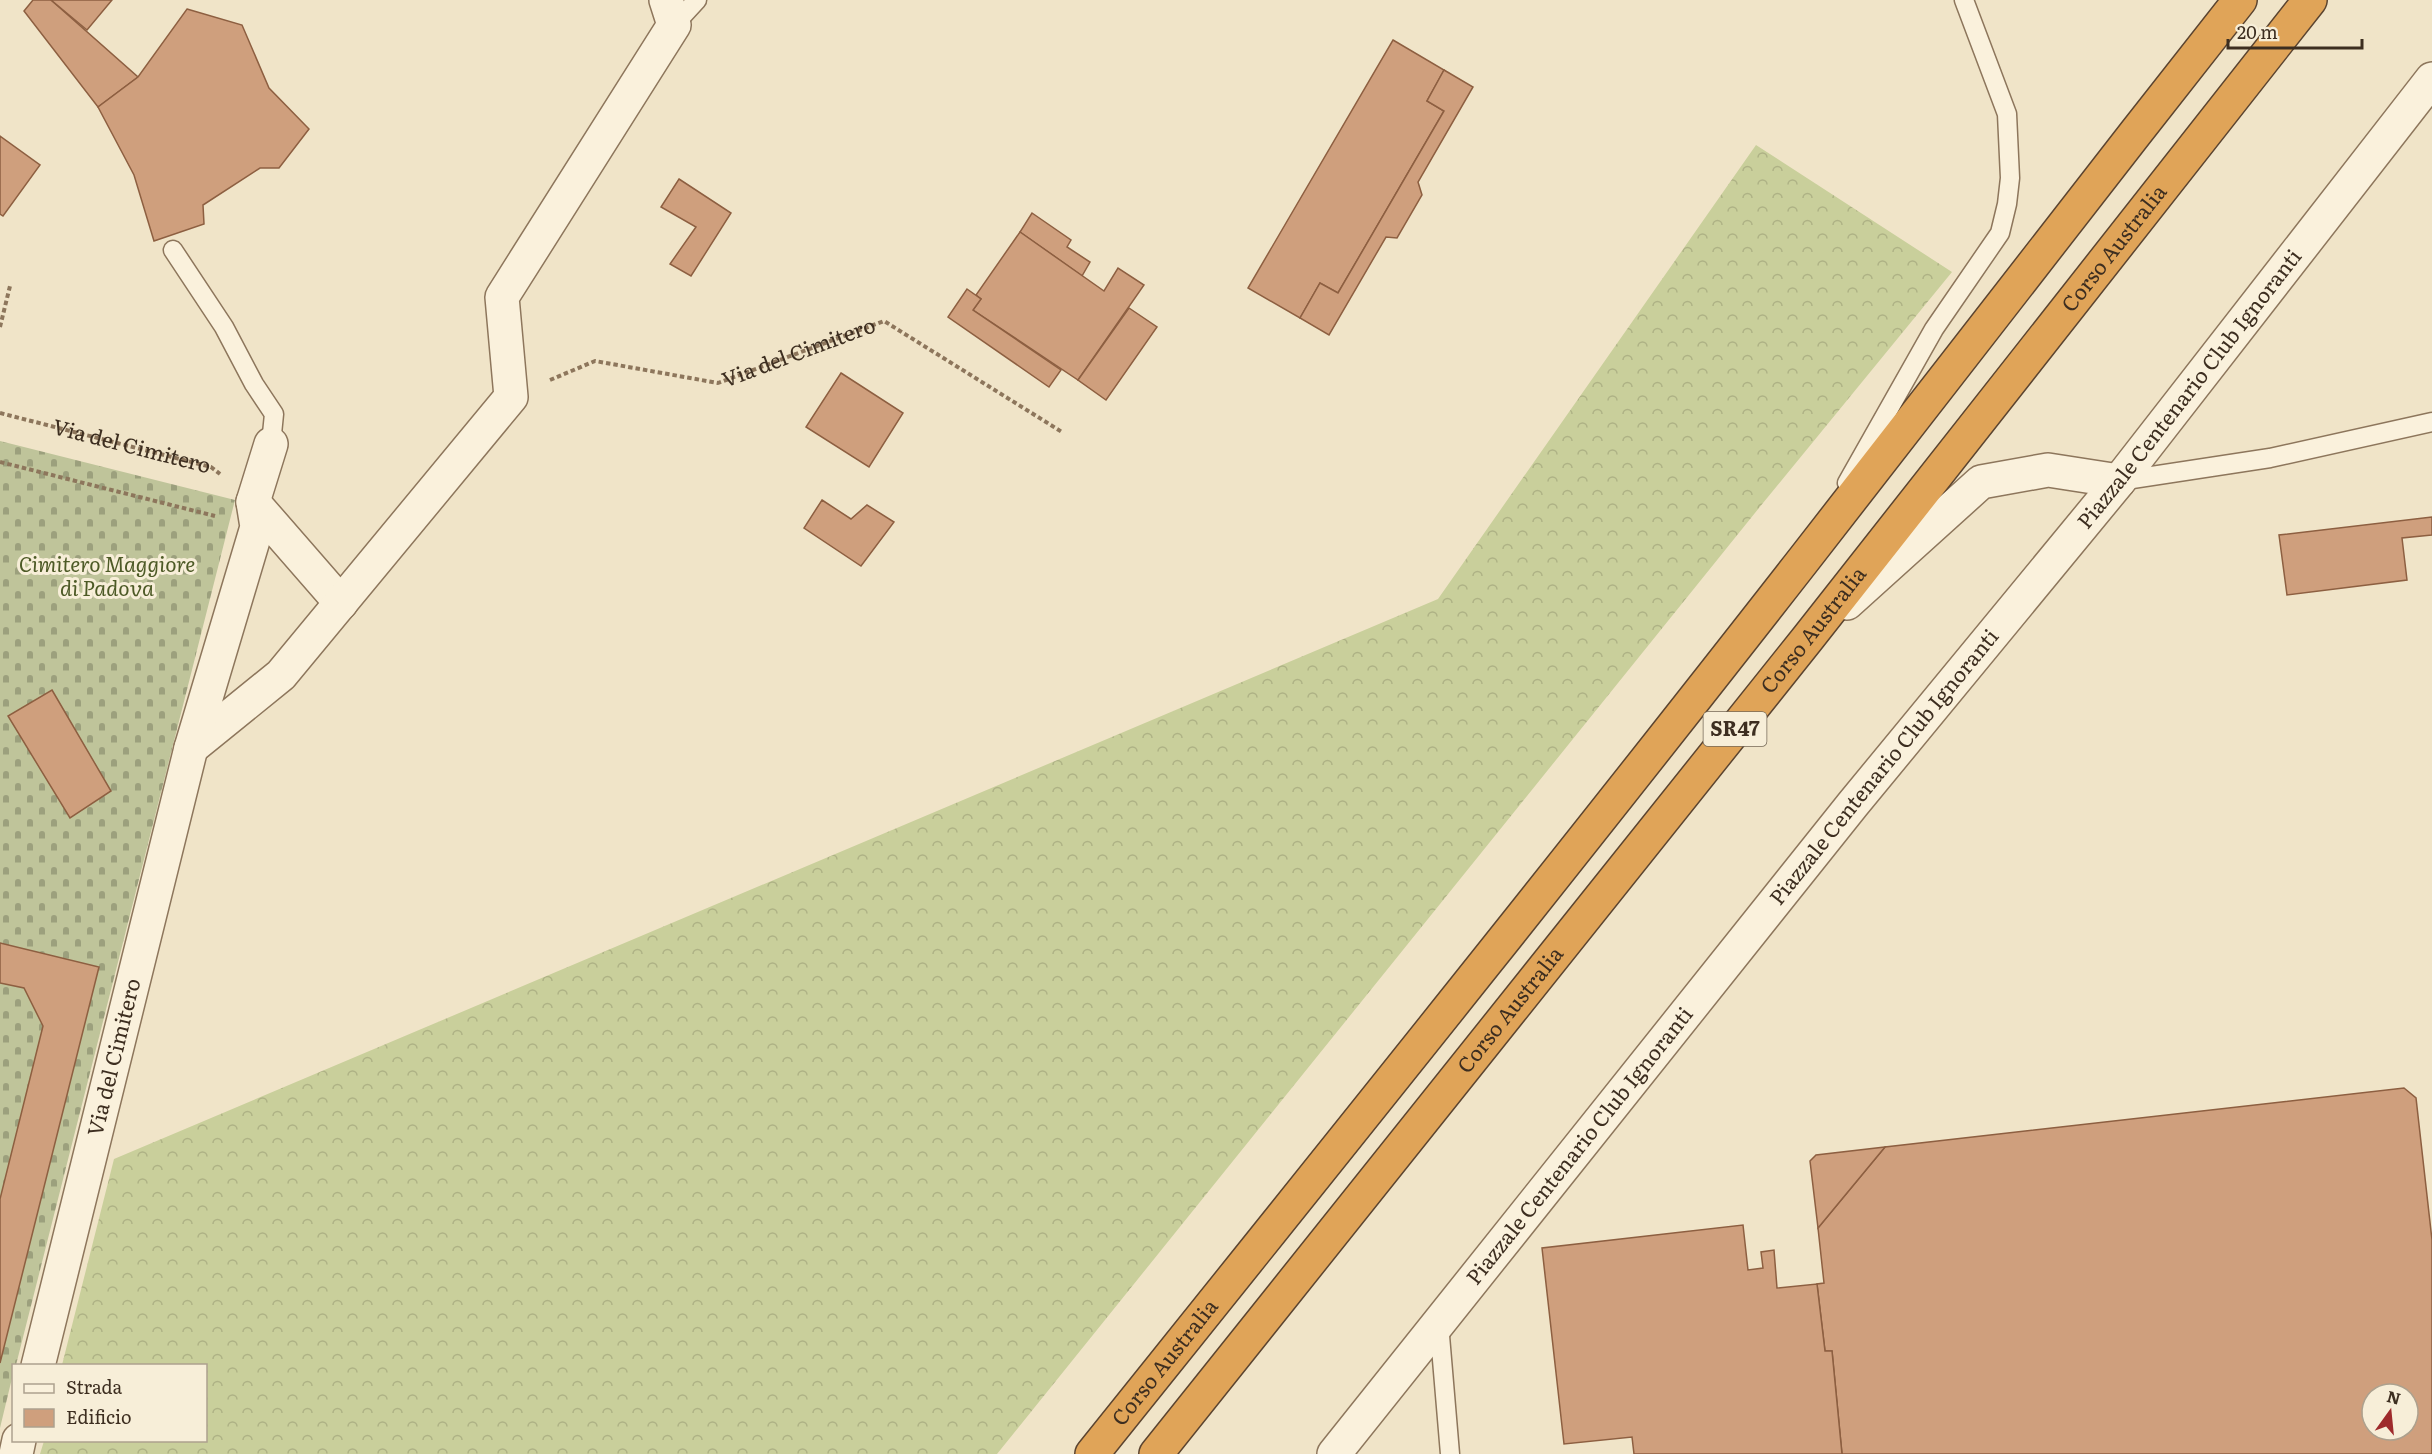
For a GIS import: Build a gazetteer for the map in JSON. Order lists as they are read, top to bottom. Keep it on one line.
{"streets":{"highway":["Corso Australia","SR47"],"street":["Via del Cimitero","Piazzale Centenario Club Ignoranti"]},"parks":["Cimitero Maggiore di Padova"],"legend":["Strada","Edificio"],"scale_bar":"20 m","north":"top"}
